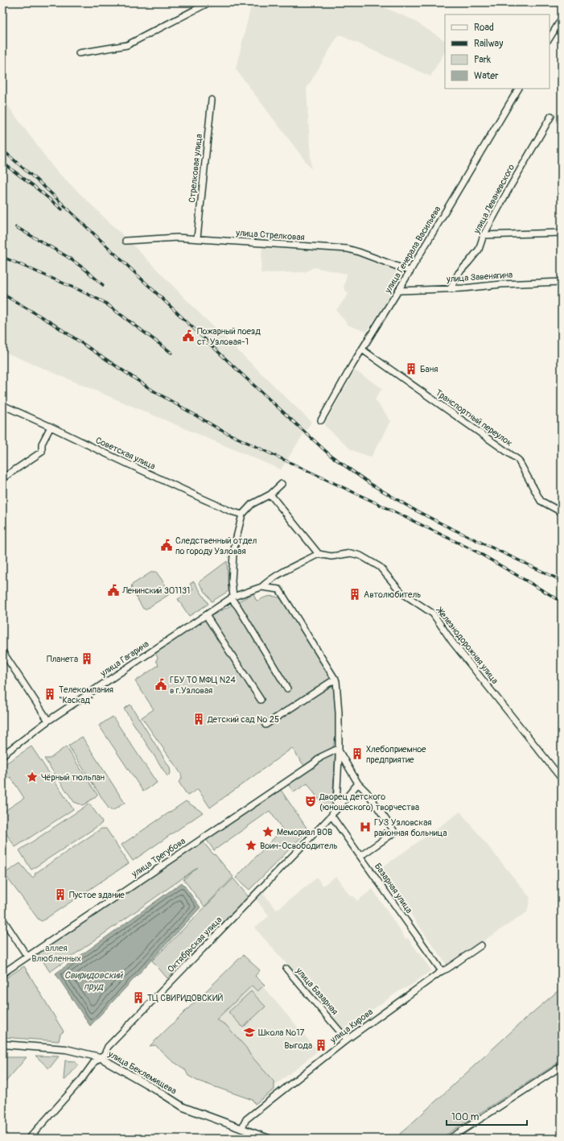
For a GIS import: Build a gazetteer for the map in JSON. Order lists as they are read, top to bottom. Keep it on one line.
{"streets":{"main road":["улица Беклемищева"],"street":["Стрелковая улица","улица Леваневского","улица Стрелковая","улица Генерала Васильева","улица Завенягина","Транспортный переулок","Советская улица","Железнодорожная улица","улица Гагарина","улица Трегубова","Базарная улица","Октябрьская улица","улица Базарная","улица Кирова"]},"crossings":[["Стрелковая улица","улица Стрелковая"],["улица Леваневского","улица Завенягина"],["улица Стрелковая","улица Генерала Васильева"],["улица Генерала Васильева","улица Завенягина"],["улица Генерала Васильева","Транспортный переулок"],["улица Трегубова","Октябрьская улица"],["Базарная улица","Октябрьская улица"],["Базарная улица","улица Кирова"],["Октябрьская улица","улица Беклемищева"],["улица Базарная","улица Кирова"],["улица Кирова","улица Беклемищева"]],"water":["Свиридовский пруд"],"parks":["аллея Влюбленных"],"places":{"public building":["Пожарный поезд ст. Узловая-1","Следственный отдел по городу Узловая","Ленинский 301131","ГБУ ТО МФЦ N24 в г.Узловая"],"building":["Баня","Автолюбитель","Планета","Телекомпания \"Каскад\"","Детский сад № 25","Хлебоприемное предприятие","Пустое здание","ТЦ СВИРИДОВСКИЙ","Выгода"],"place":["Чёрный тюльпан","Мемориал ВОВ","Воин-Освободитель"],"theatre":["Дворец детского (юношеского) творчества"],"hospital":["ГУЗ Узловская районная больница"],"school or university":["Школа №17"]},"legend":["Road","Railway","Park","Water"],"scale_bar":"100 m"}
